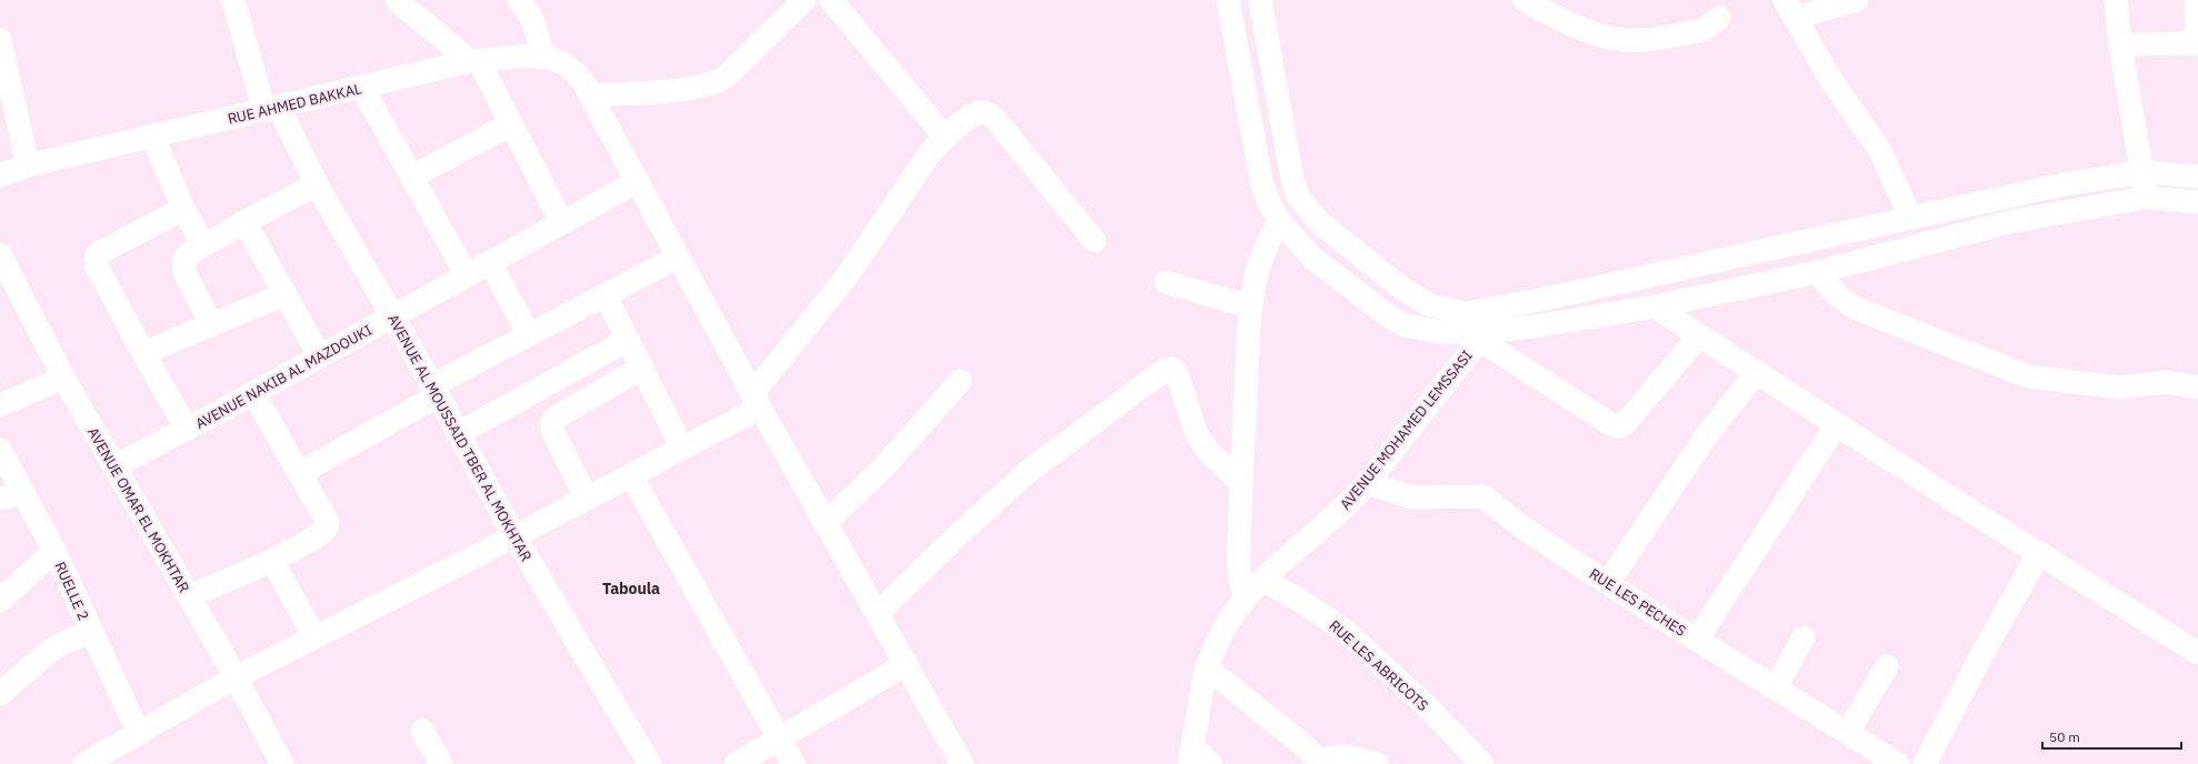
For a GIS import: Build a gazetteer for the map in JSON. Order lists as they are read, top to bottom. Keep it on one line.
{"streets":{"street":["RUE AHMED BAKKAL","AVENUE NAKIB AL MAZDOUKI","AVENUE MOHAMED LEMSSASI","AVENUE AL MOUSSAID TBER AL MOKHTAR","AVENUE OMAR EL MOKHTAR","RUELLE 2","RUE LES PECHES","RUE LES ABRICOTS"]},"crossings":[["RUE AHMED BAKKAL","AVENUE NAKIB AL MAZDOUKI"],["RUE AHMED BAKKAL","AVENUE AL MOUSSAID TBER AL MOKHTAR"],["AVENUE NAKIB AL MAZDOUKI","AVENUE AL MOUSSAID TBER AL MOKHTAR"],["AVENUE NAKIB AL MAZDOUKI","AVENUE OMAR EL MOKHTAR"],["AVENUE MOHAMED LEMSSASI","RUE LES PECHES"],["AVENUE MOHAMED LEMSSASI","RUE LES ABRICOTS"]],"districts":["Taboula"],"scale_bar":"50 m"}
